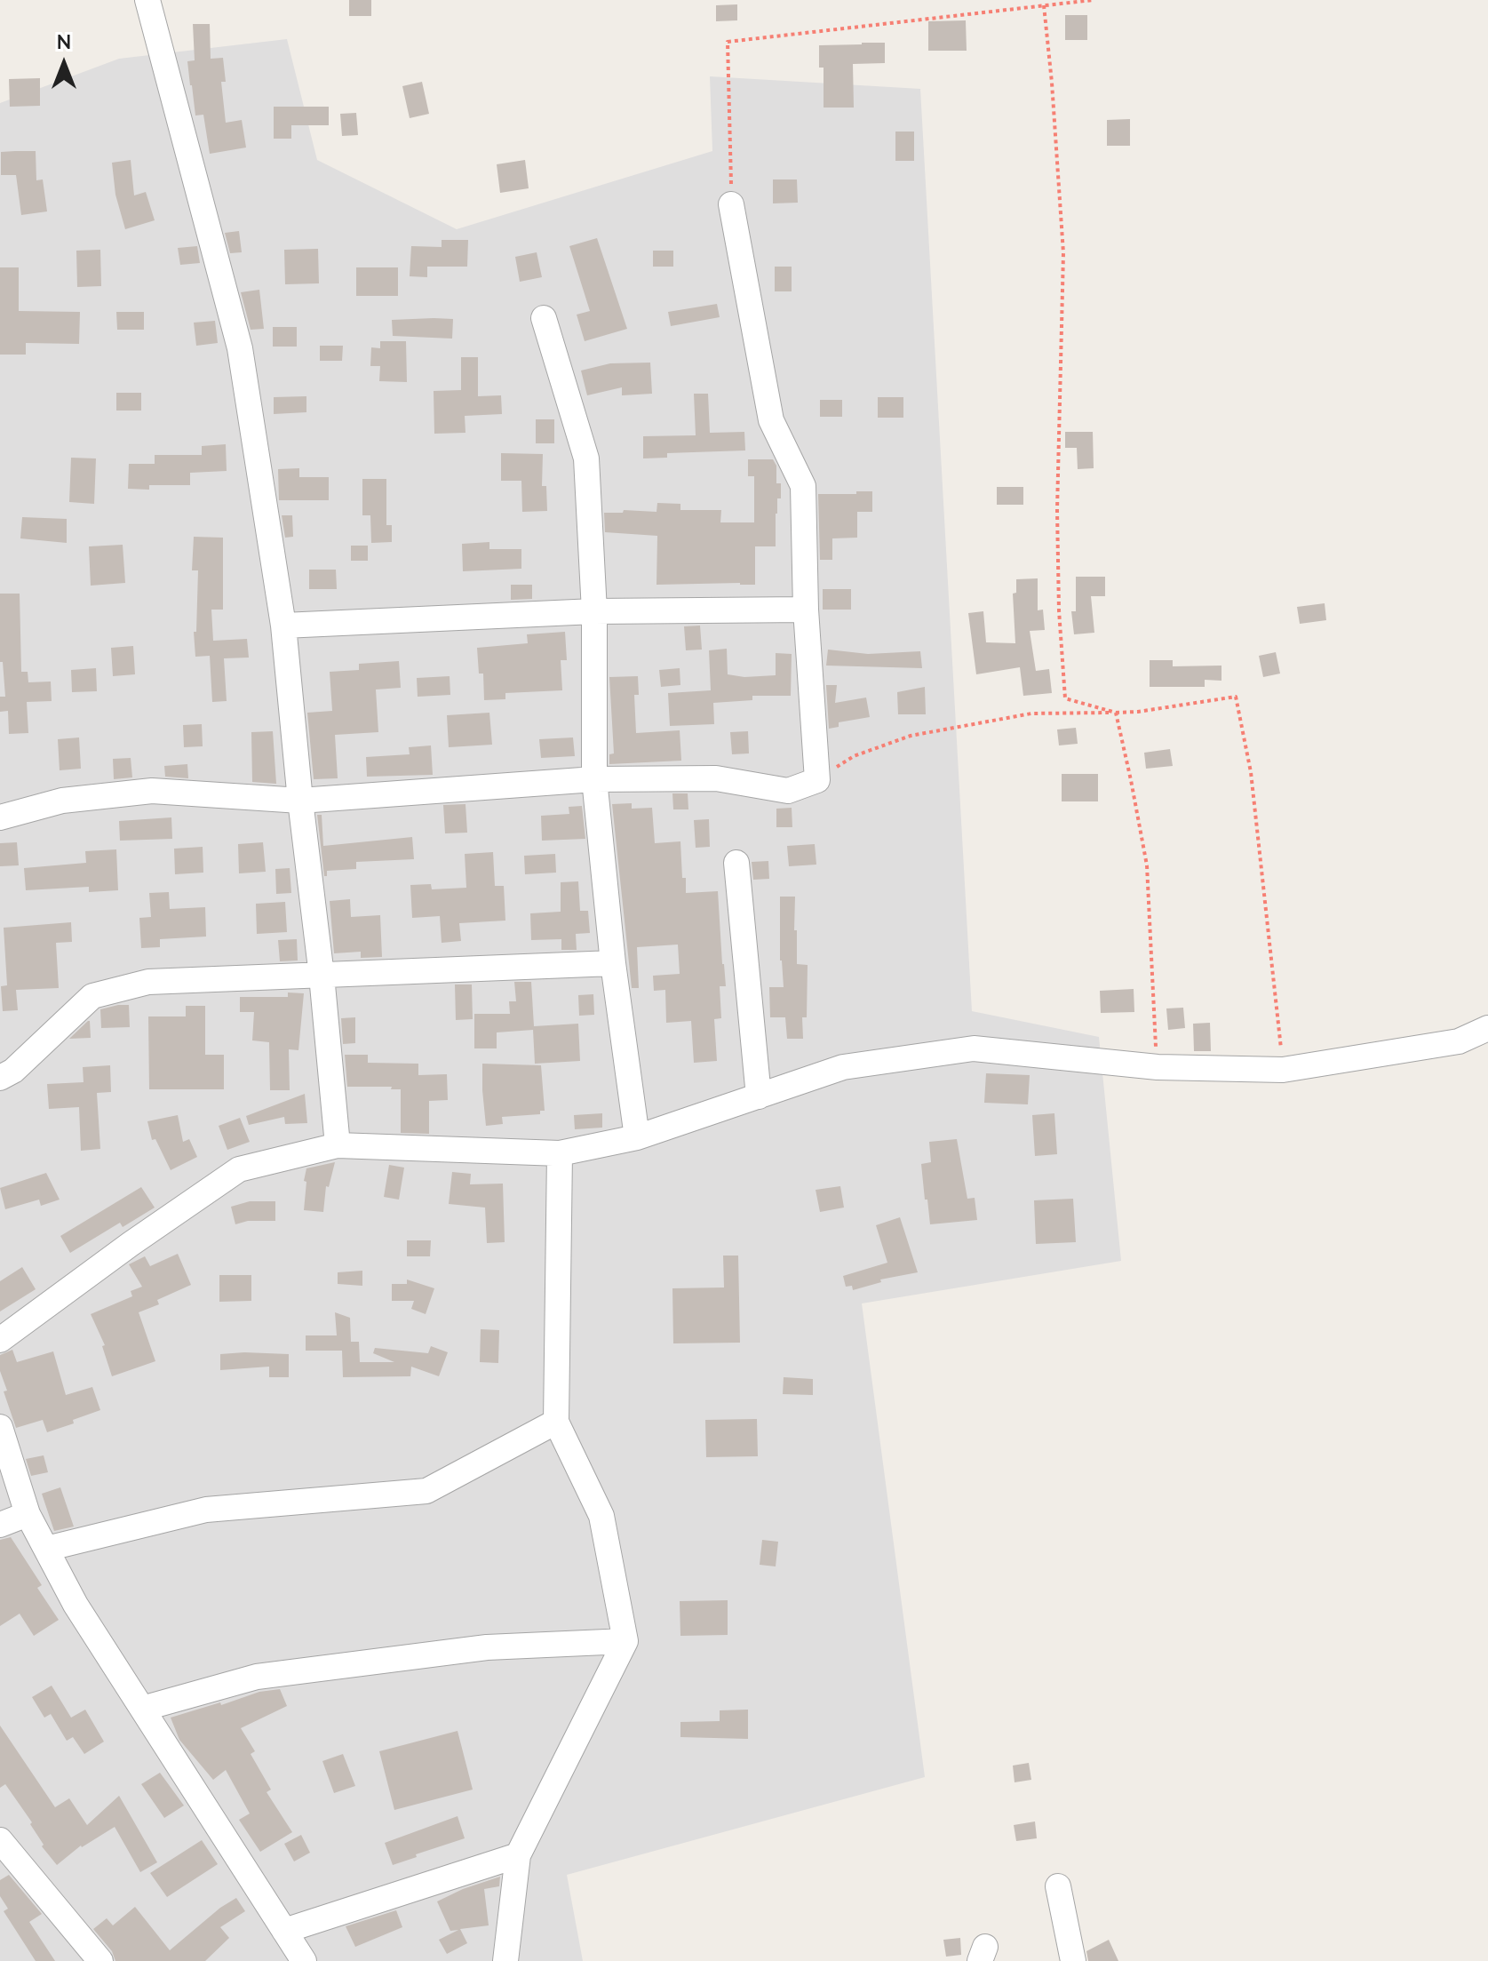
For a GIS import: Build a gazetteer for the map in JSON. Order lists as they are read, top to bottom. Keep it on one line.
{"north":"top"}
